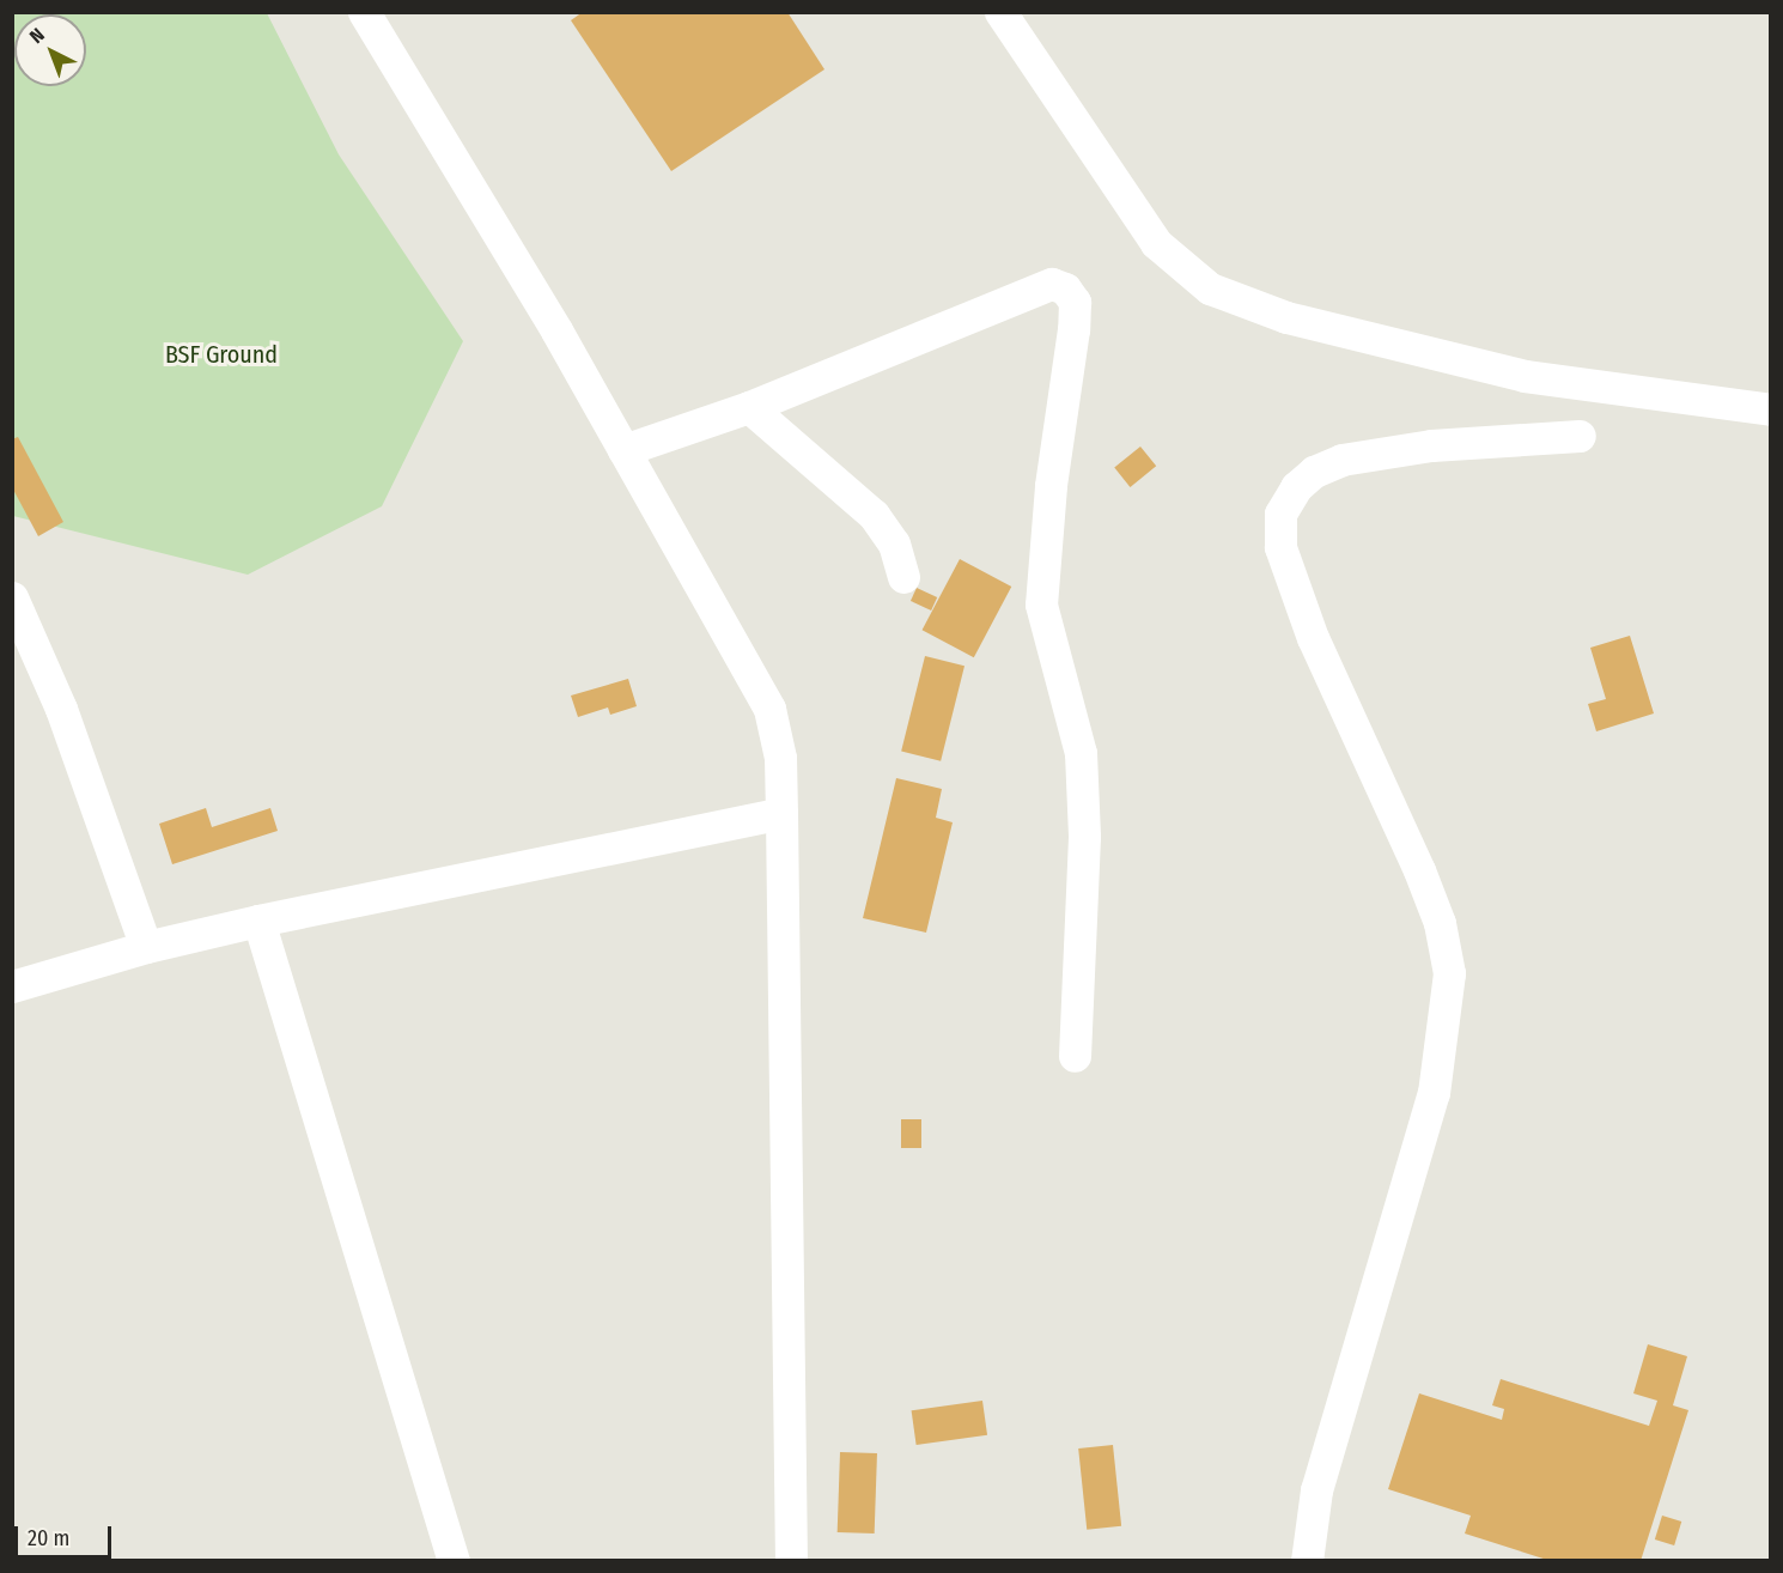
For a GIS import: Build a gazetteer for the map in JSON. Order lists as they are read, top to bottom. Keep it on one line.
{"parks":["BSF Ground"],"scale_bar":"20 m","north":"top left"}
